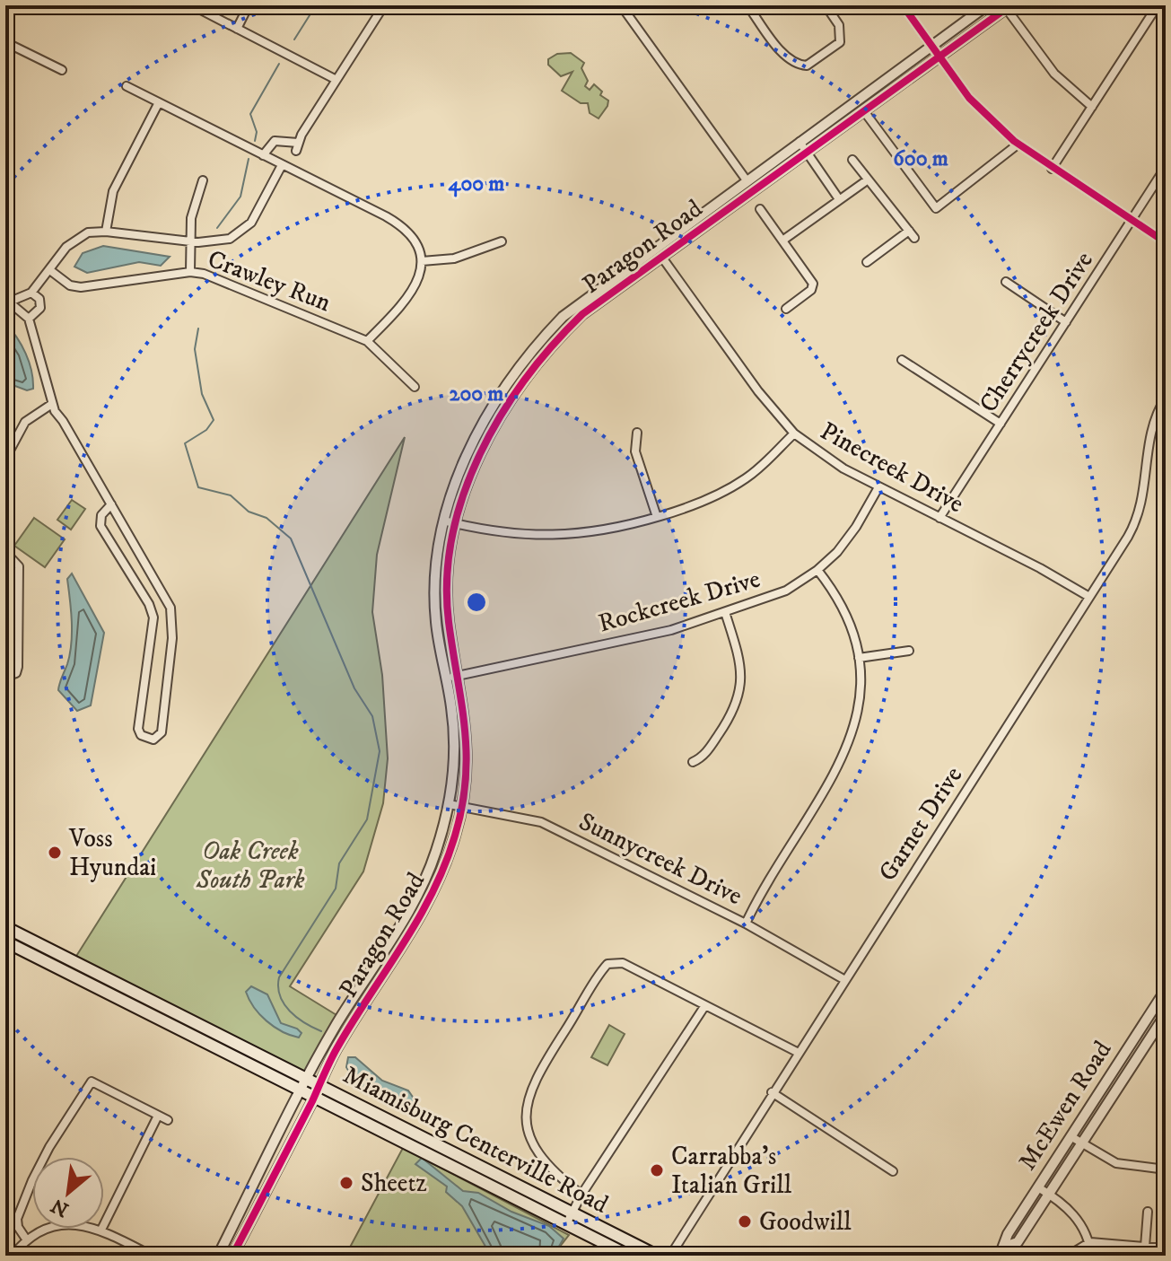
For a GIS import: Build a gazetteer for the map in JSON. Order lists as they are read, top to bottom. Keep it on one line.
{"streets":{"main road":["Miamisburg Centerville Road"],"street":["Paragon Road","Crawley Run","Cherrycreek Drive","Pinecreek Drive","Rockcreek Drive","Garnet Drive","Sunnycreek Drive","McEwen Road"]},"crossings":[["Paragon Road","Pinecreek Drive"],["Paragon Road","Rockcreek Drive"],["Paragon Road","Sunnycreek Drive"],["Paragon Road","Miamisburg Centerville Road"],["Cherrycreek Drive","Pinecreek Drive"],["Pinecreek Drive","Rockcreek Drive"],["Pinecreek Drive","Garnet Drive"],["Garnet Drive","Sunnycreek Drive"]],"parks":["Oak Creek South Park"],"places":["Voss Hyundai","Carrabba's Italian Grill","Sheetz","Goodwill"],"north":"bottom left","rings":["600 m","400 m","200 m"]}
